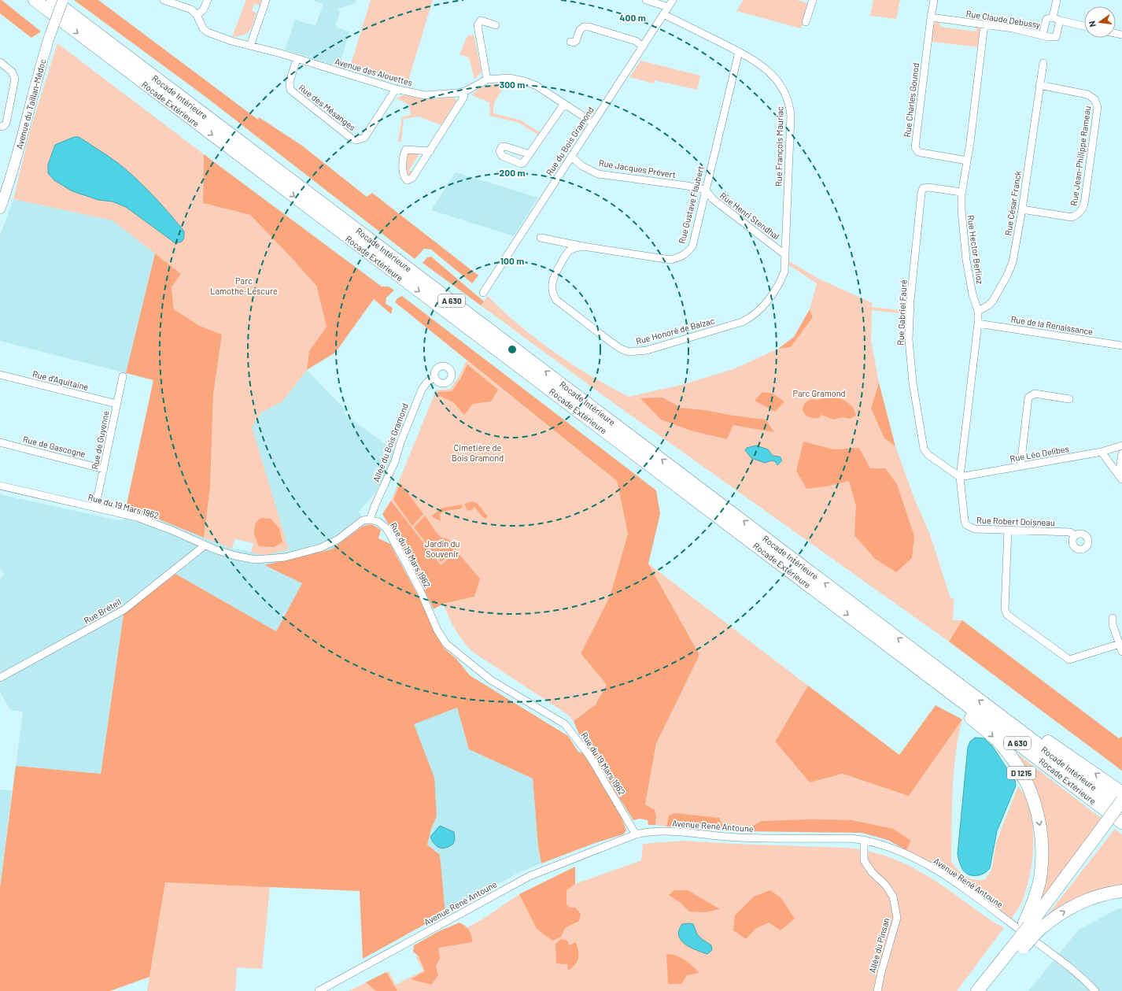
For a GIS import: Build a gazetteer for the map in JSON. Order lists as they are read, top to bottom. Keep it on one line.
{"streets":{"highway":["Rocade Intérieure","Rocade Extérieure","A 630","D 1215"],"street":["Rue Claude Debussy","Avenue des Alouettes","Rue Charles Gounod","Avenue du Taillan-Médoc","Rue des Mésanges","Rue du Bois Gramond","Rue François Mauriac","Rue Jean-Philippe Rameau","Rue Jacques Prévert","Rue César Franck","Rue Gustave Flaubert","Rue Henri Stendhal","Rue Hector Berlioz","Rue Gabriel Fauré","Rue de la Renaissance","Rue Honoré de Balzac","Rue d'Aquitaine","Rue de Guyenne","Allée du Bois Gramond","Rue de Gascogne","Rue Léo Delibes","Rue du 19 Mars 1962","Rue Robert Doisneau","Rue Bréteil","Avenue René Antoune","Allée du Pinsan"]},"crossings":[["Rue Claude Debussy","Rue Charles Gounod"],["Rue Claude Debussy","Rue Hector Berlioz"],["Avenue des Alouettes","Rue des Mésanges"],["Avenue des Alouettes","Rue du Bois Gramond"],["Rue Charles Gounod","Rue Hector Berlioz"],["Rocade Extérieure","D 1215"],["Rue du Bois Gramond","Rue François Mauriac"],["Rue du Bois Gramond","Rue Jacques Prévert"],["Rue François Mauriac","Rue Gustave Flaubert"],["Rue François Mauriac","Rue Henri Stendhal"],["Rue François Mauriac","Rue Honoré de Balzac"],["Rue Jean-Philippe Rameau","Rue César Franck"],["Rue Jacques Prévert","Rue Gustave Flaubert"],["Rue Jacques Prévert","Rue Henri Stendhal"],["Rue César Franck","Rue Hector Berlioz"],["Rue Gustave Flaubert","Rue Henri Stendhal"],["Rue Gustave Flaubert","Rue Honoré de Balzac"],["Rue Henri Stendhal","Rue Honoré de Balzac"],["Rue Hector Berlioz","Rue Gabriel Fauré"],["Rue Hector Berlioz","Rue de la Renaissance"],["Rue Hector Berlioz","Rue Léo Delibes"],["Rue Hector Berlioz","Rue Robert Doisneau"],["Rue Gabriel Fauré","Rue Léo Delibes"],["Rue Gabriel Fauré","Rue Robert Doisneau"],["Rue d'Aquitaine","Rue de Guyenne"],["Rue de Guyenne","Rue de Gascogne"],["Rue de Guyenne","Rue du 19 Mars 1962"],["Allée du Bois Gramond","Rue du 19 Mars 1962"],["Rue Léo Delibes","Rue Robert Doisneau"],["Rue du 19 Mars 1962","Rue Bréteil"],["Rue du 19 Mars 1962","Avenue René Antoune"],["Avenue René Antoune","Allée du Pinsan"]],"one_way":["Rocade Intérieure","Rocade Extérieure"],"parks":["Parc Lamothe-Lescure","Parc Gramond","Cimetière de Bois Gramond","Jardin du Souvenir"],"north":"left","rings":["400 m","300 m","200 m","100 m"]}
